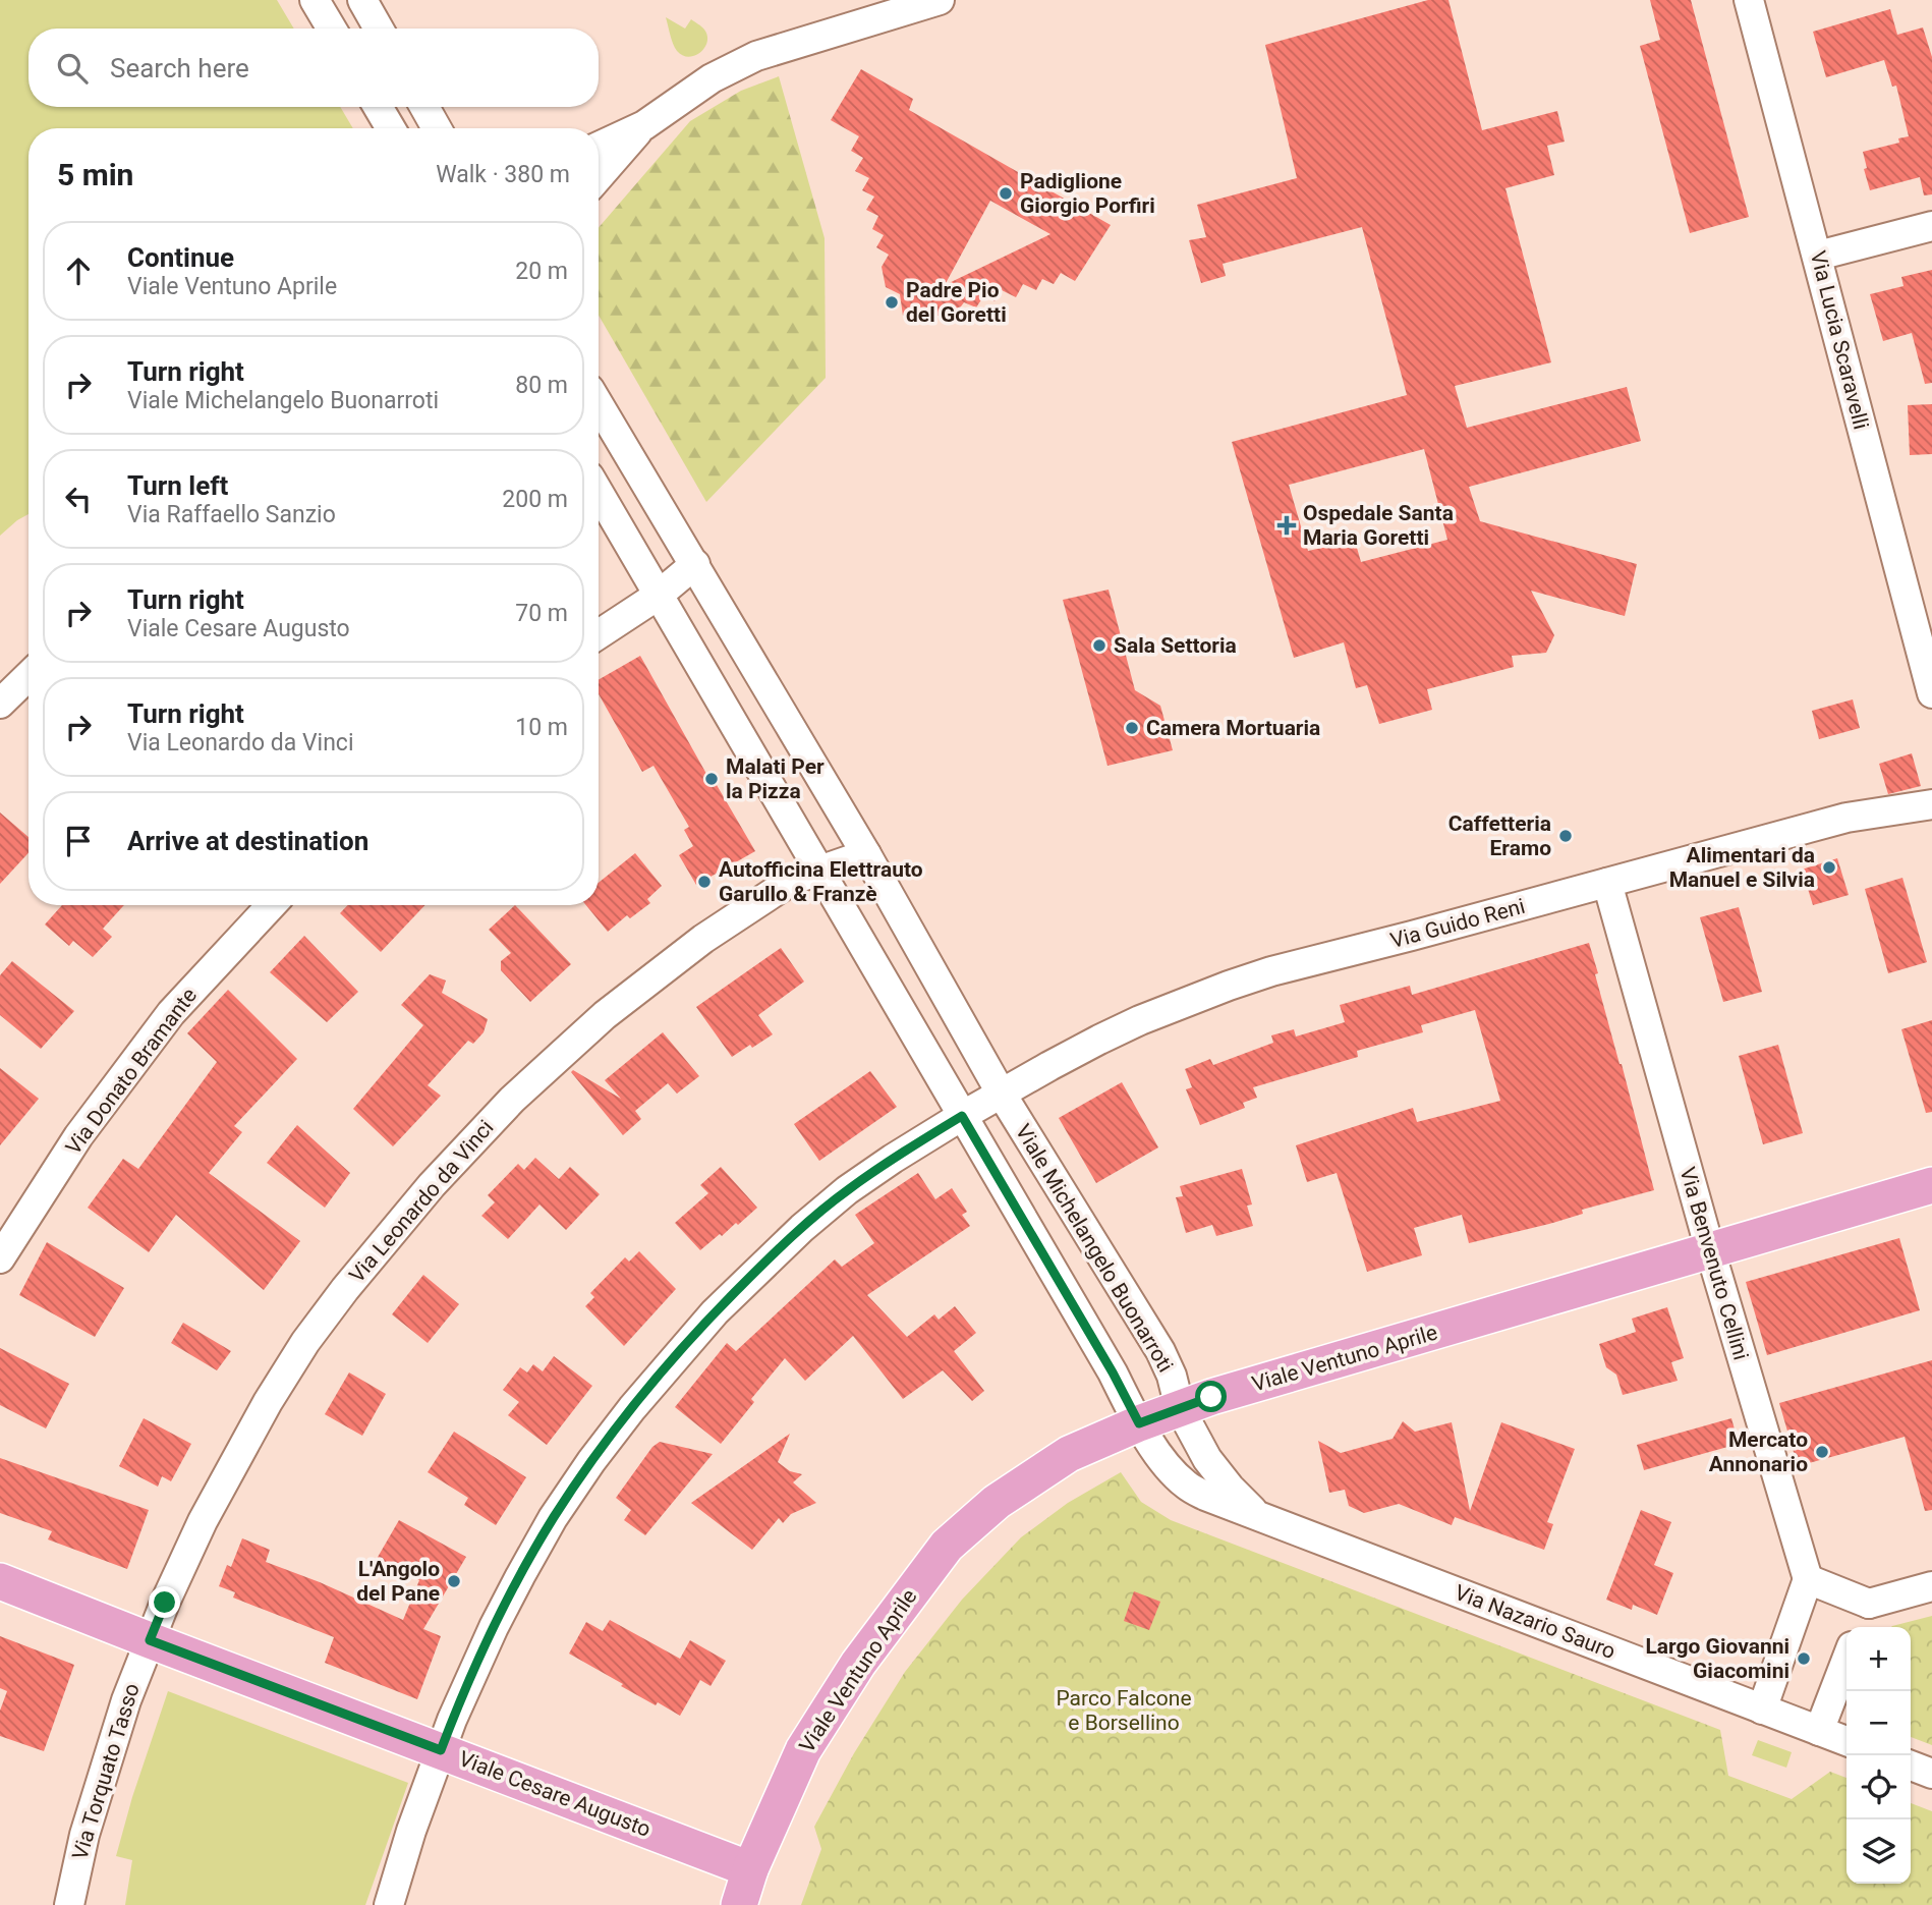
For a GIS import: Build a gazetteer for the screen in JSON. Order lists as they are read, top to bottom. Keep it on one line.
{"streets":{"main road":["Viale Ventuno Aprile","Viale Cesare Augusto"],"street":["Via Lucia Scaravelli","Via Guido Reni","Via Donato Bramante","Via Leonardo da Vinci","Viale Michelangelo Buonarroti","Via Benvenuto Cellini","Via Nazario Sauro","Via Torquato Tasso"]},"crossings":[["Via Guido Reni","Viale Michelangelo Buonarroti"],["Via Guido Reni","Via Benvenuto Cellini"],["Via Leonardo da Vinci","Via Torquato Tasso"],["Via Leonardo da Vinci","Viale Cesare Augusto"],["Viale Michelangelo Buonarroti","Viale Ventuno Aprile"],["Viale Michelangelo Buonarroti","Via Nazario Sauro"],["Via Benvenuto Cellini","Viale Ventuno Aprile"],["Viale Ventuno Aprile","Via Nazario Sauro"],["Viale Ventuno Aprile","Viale Cesare Augusto"],["Via Torquato Tasso","Viale Cesare Augusto"]],"parks":["Parco Falcone e Borsellino"],"places":{"other":["Padiglione Giorgio Porfiri","Padre Pio del Goretti","Sala Settoria","Camera Mortuaria","Malati Per la Pizza","Caffetteria Eramo","Alimentari da Manuel e Silvia","Autofficina Elettrauto Garullo & Franzè","Mercato Annonario","L'Angolo del Pane","Largo Giovanni Giacomini"],"health":["Ospedale Santa Maria Goretti"]},"page":{"search":"Search here","heading":["5 min","Walk · 380 m"],"list":[["Continue","Viale Ventuno Aprile","20 m"],["Turn right","Viale Michelangelo Buonarroti","80 m"],["Turn left","Via Raffaello Sanzio","200 m"],["Turn right","Viale Cesare Augusto","70 m"],["Turn right","Via Leonardo da Vinci","10 m"],"Arrive at destination"],"map_buttons":["+","−"]}}
